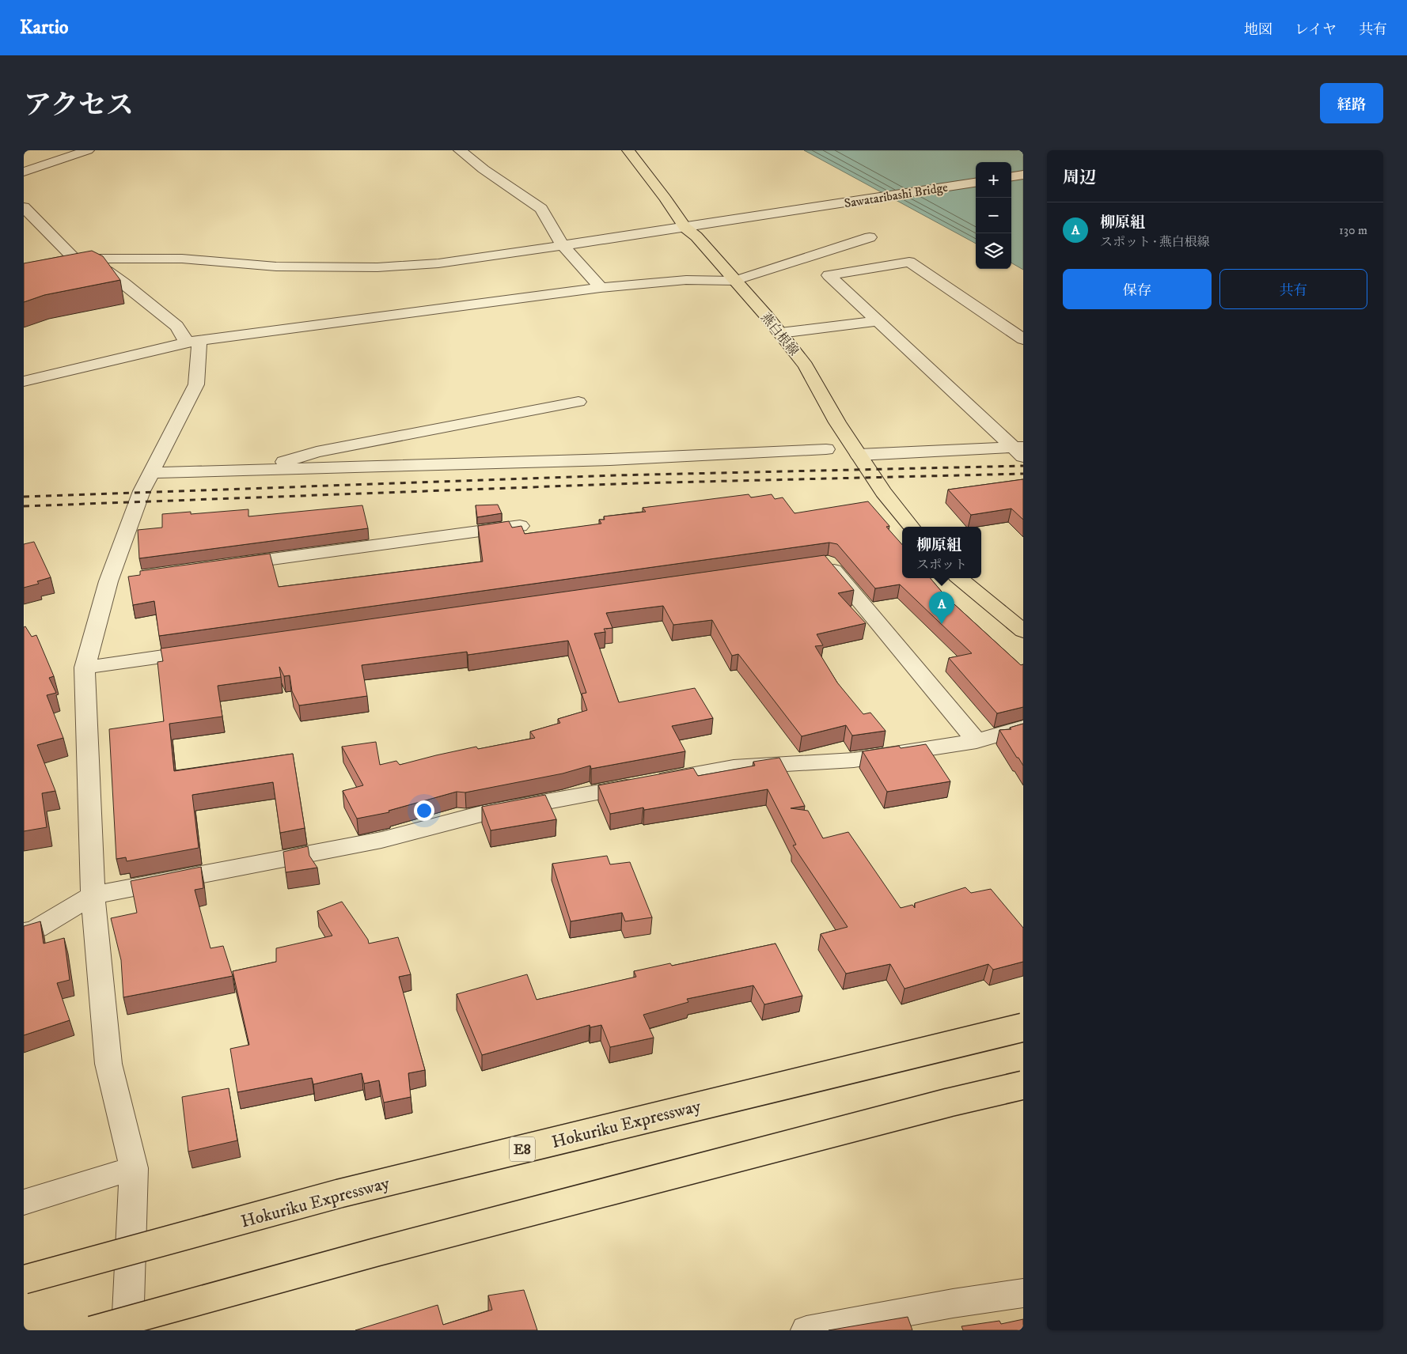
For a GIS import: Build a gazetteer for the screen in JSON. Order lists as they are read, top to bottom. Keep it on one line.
{"streets":{"main road":["燕白根線","Hokuriku Expressway","E8"],"street":["Sawataribashi Bridge"]},"crossings":[["Sawataribashi Bridge","燕白根線"]],"page":{"header":"Kartio","nav":["地図","レイヤ","共有"],"title":"アクセス","buttons":["経路",["保存","共有"]],"heading":"周辺","map_buttons":["+","−"],"list":[{"mark":"A","name":"柳原組","note":"スポット · 燕白根線","value":"130 m"}],"popup":["柳原組","スポット"],"pins":"A"}}
